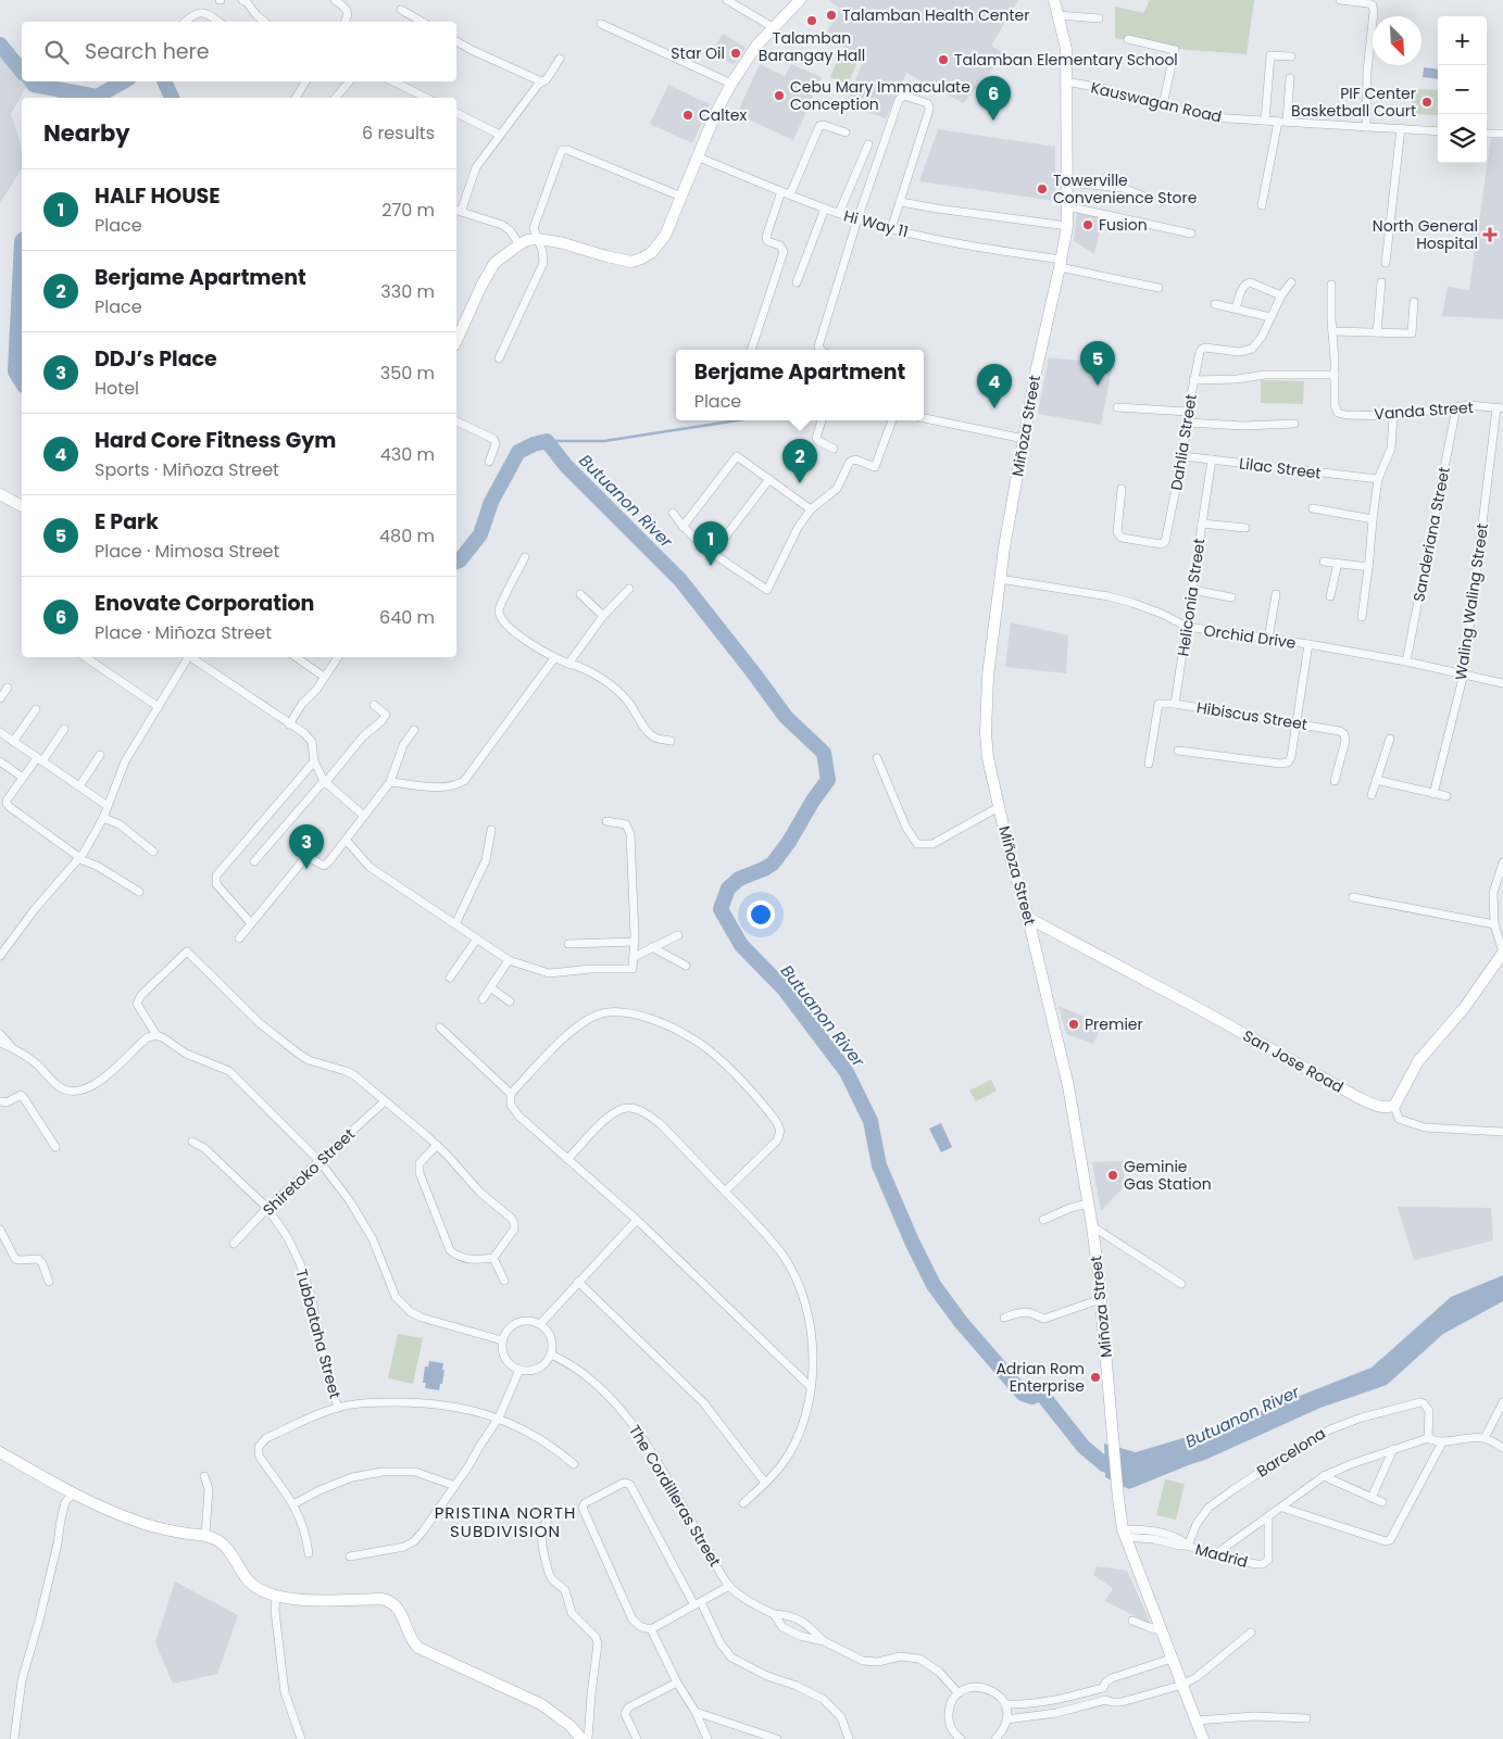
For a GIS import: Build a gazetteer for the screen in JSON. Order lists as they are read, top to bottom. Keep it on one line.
{"streets":{"main road":["Miñoza Street","San Jose Road"],"street":["Kauswagan Road","Hi Way 11","Vanda Street","Dahlia Street","Lilac Street","Sanderiana Street","Heliconia Street","Waling Waling Street","Orchid Drive","Hibiscus Street","Shiretoko Street","Tubbataha Street","Barcelona","The Cordilleras Street","Madrid"]},"crossings":[["Kauswagan Road","Miñoza Street"],["Hi Way 11","Miñoza Street"],["Vanda Street","Sanderiana Street"],["Vanda Street","Waling Waling Street"],["Miñoza Street","Orchid Drive"],["Miñoza Street","San Jose Road"],["Miñoza Street","Madrid"],["Dahlia Street","Lilac Street"],["Lilac Street","Heliconia Street"],["Sanderiana Street","Orchid Drive"],["Heliconia Street","Orchid Drive"],["Heliconia Street","Hibiscus Street"],["Waling Waling Street","Orchid Drive"],["Shiretoko Street","Tubbataha Street"],["Barcelona","Madrid"]],"districts":["PRISTINA NORTH SUBDIVISION"],"water":["Butuanon River"],"places":{"other":["Talamban Health Center","Talamban Barangay Hall","Star Oil","Talamban Elementary School","Cebu Mary Immaculate Conception","PIF Center Basketball Court","Caltex","Towerville Convenience Store","Fusion","Premier","Geminie Gas Station","Adrian Rom Enterprise"],"health":["North General Hospital"]},"north":"bottom right","page":{"map_buttons":["+","−"],"search":"Search here","pins":["6","5","4","2","1","3"],"heading":["Nearby","6 results"],"list":[{"mark":"1","name":"HALF HOUSE","note":"Place","value":"270 m"},{"mark":"2","name":"Berjame Apartment","note":"Place","value":"330 m"},{"mark":"3","name":"DDJ’s Place","note":"Hotel","value":"350 m"},{"mark":"4","name":"Hard Core Fitness Gym","note":"Sports · Miñoza Street","value":"430 m"},{"mark":"5","name":"E Park","note":"Place · Mimosa Street","value":"480 m"},{"mark":"6","name":"Enovate Corporation","note":"Place · Miñoza Street","value":"640 m"}],"popup":["Berjame Apartment","Place"]}}
